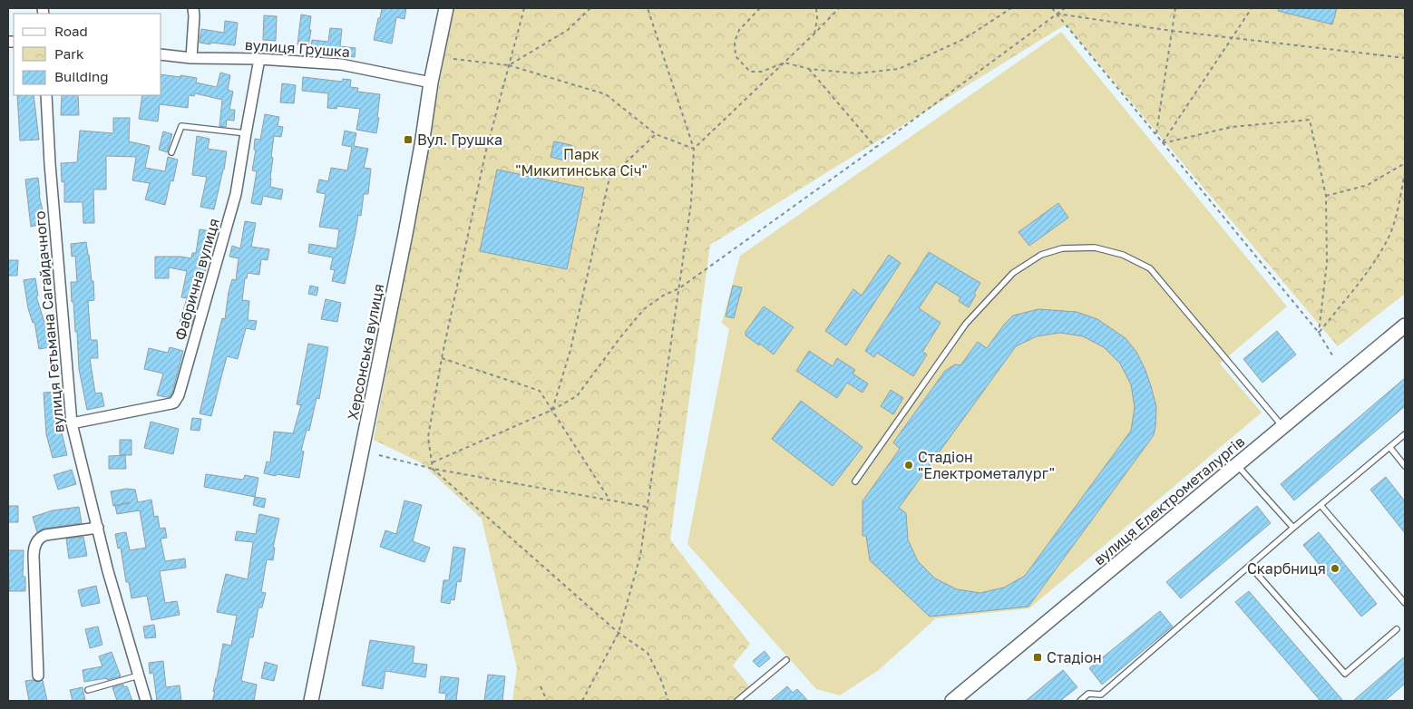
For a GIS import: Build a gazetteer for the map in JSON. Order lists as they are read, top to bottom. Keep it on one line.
{"streets":{"main road":["Херсонська вулиця","вулиця Електрометалургів"],"street":["вулиця Грушка","Фабрична вулиця","вулиця Гетьмана Сагайдачного"]},"crossings":[["вулиця Грушка","Фабрична вулиця"],["вулиця Грушка","Херсонська вулиця"],["Фабрична вулиця","вулиця Гетьмана Сагайдачного"]],"parks":["Парк \"Микитинська Січ\""],"places":{"transit":["Вул. Грушка","Стадіон"],"other":["Стадіон \"Електрометалург\"","Скарбниця"]},"legend":["Road","Park","Building"]}
